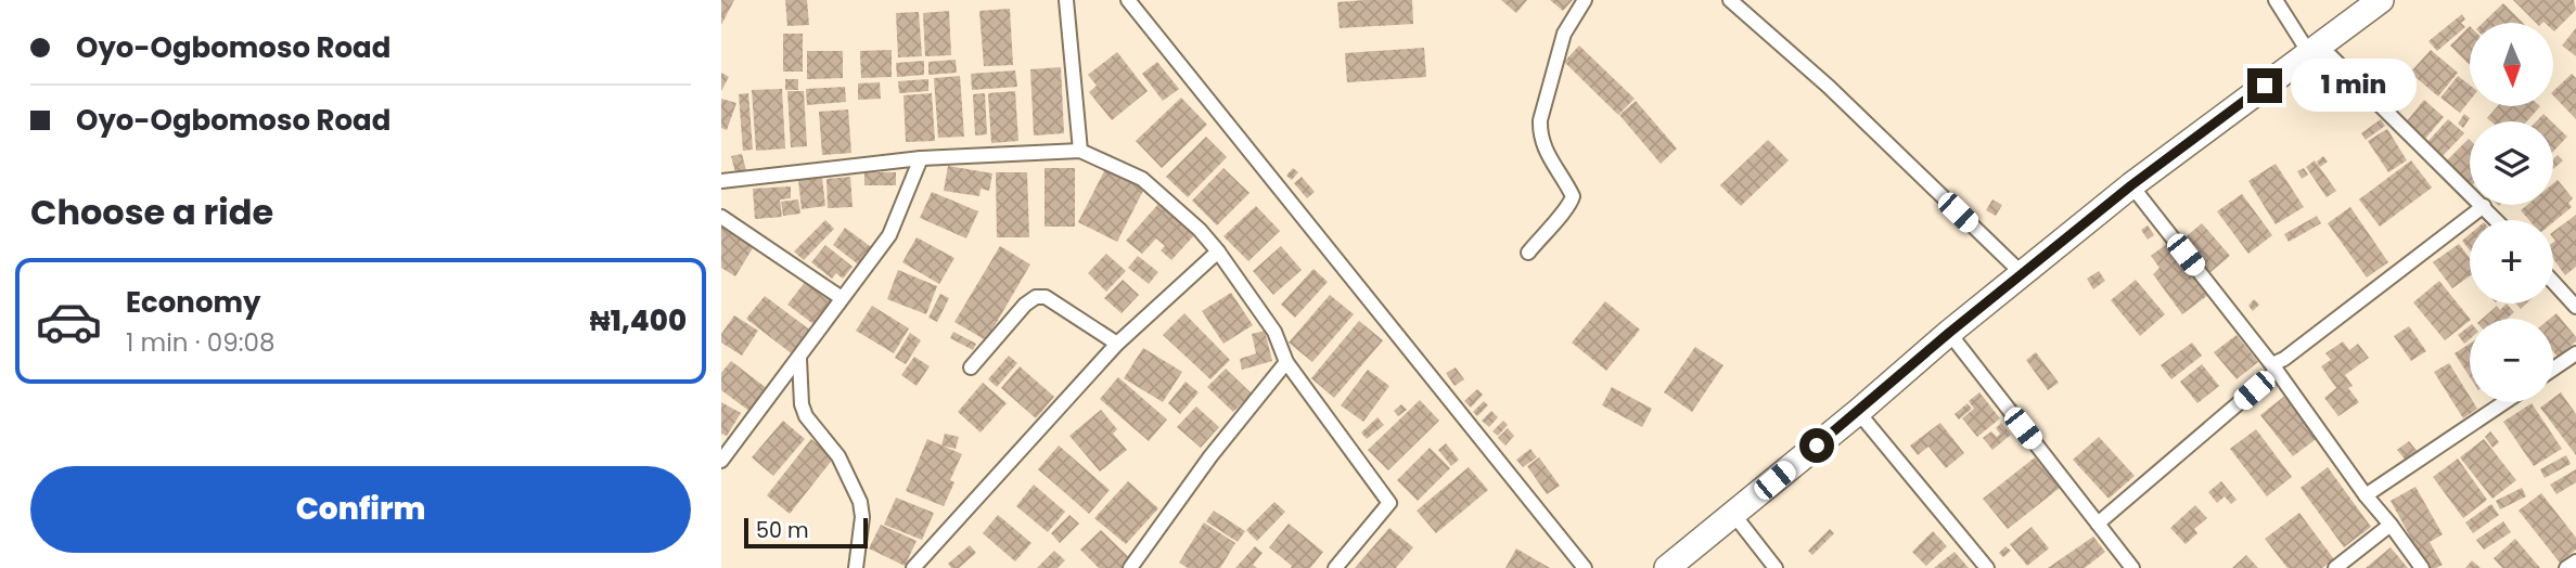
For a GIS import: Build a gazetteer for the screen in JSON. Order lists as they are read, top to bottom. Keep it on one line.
{"scale_bar":"50 m","north":"bottom","page":{"banner":["Oyo-Ogbomoso Road","Oyo-Ogbomoso Road"],"map_buttons":["+","−"],"bubble":"1 min","heading":"Choose a ride","list":[{"name":"Economy","note":"1 min · 09:08","value":"₦1,400"}],"buttons":"Confirm","scale":"50 m"}}
